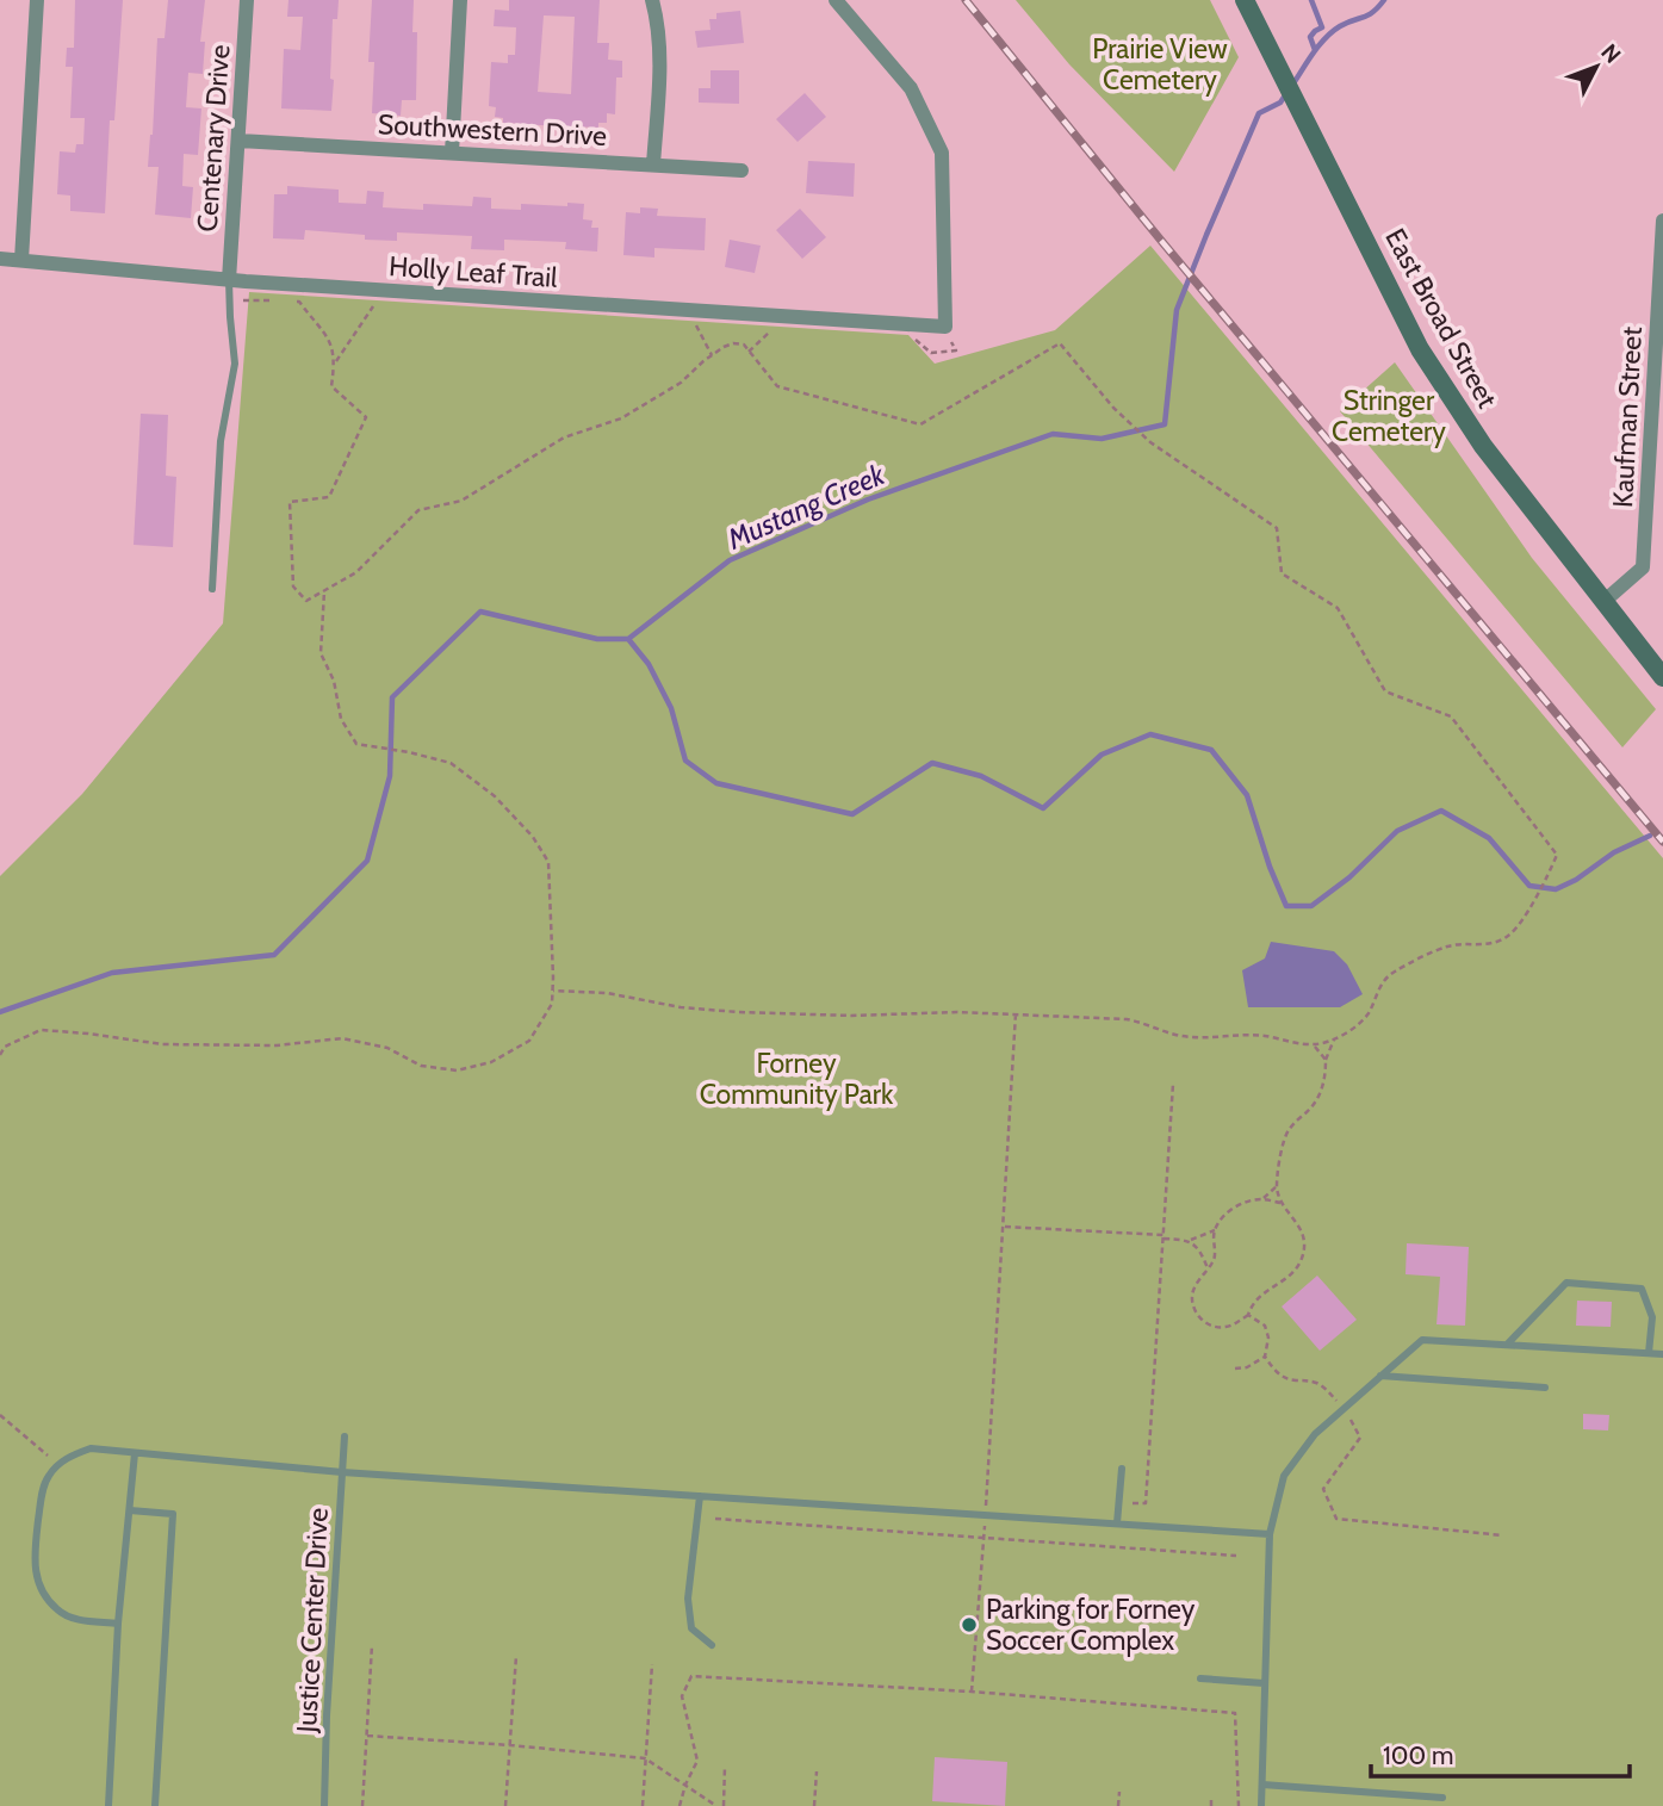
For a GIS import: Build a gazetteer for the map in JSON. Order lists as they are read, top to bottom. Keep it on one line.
{"streets":{"main road":["East Broad Street"],"street":["Southwestern Drive","Centenary Drive","Holly Leaf Trail","Kaufman Street"],"lane":["Justice Center Drive"]},"crossings":[["Southwestern Drive","Centenary Drive"],["Centenary Drive","Holly Leaf Trail"],["East Broad Street","Kaufman Street"]],"water":["Mustang Creek"],"parks":["Prairie View Cemetery","Stringer Cemetery","Forney Community Park"],"places":["Parking for Forney Soccer Complex"],"scale_bar":"100 m","north":"top right"}
